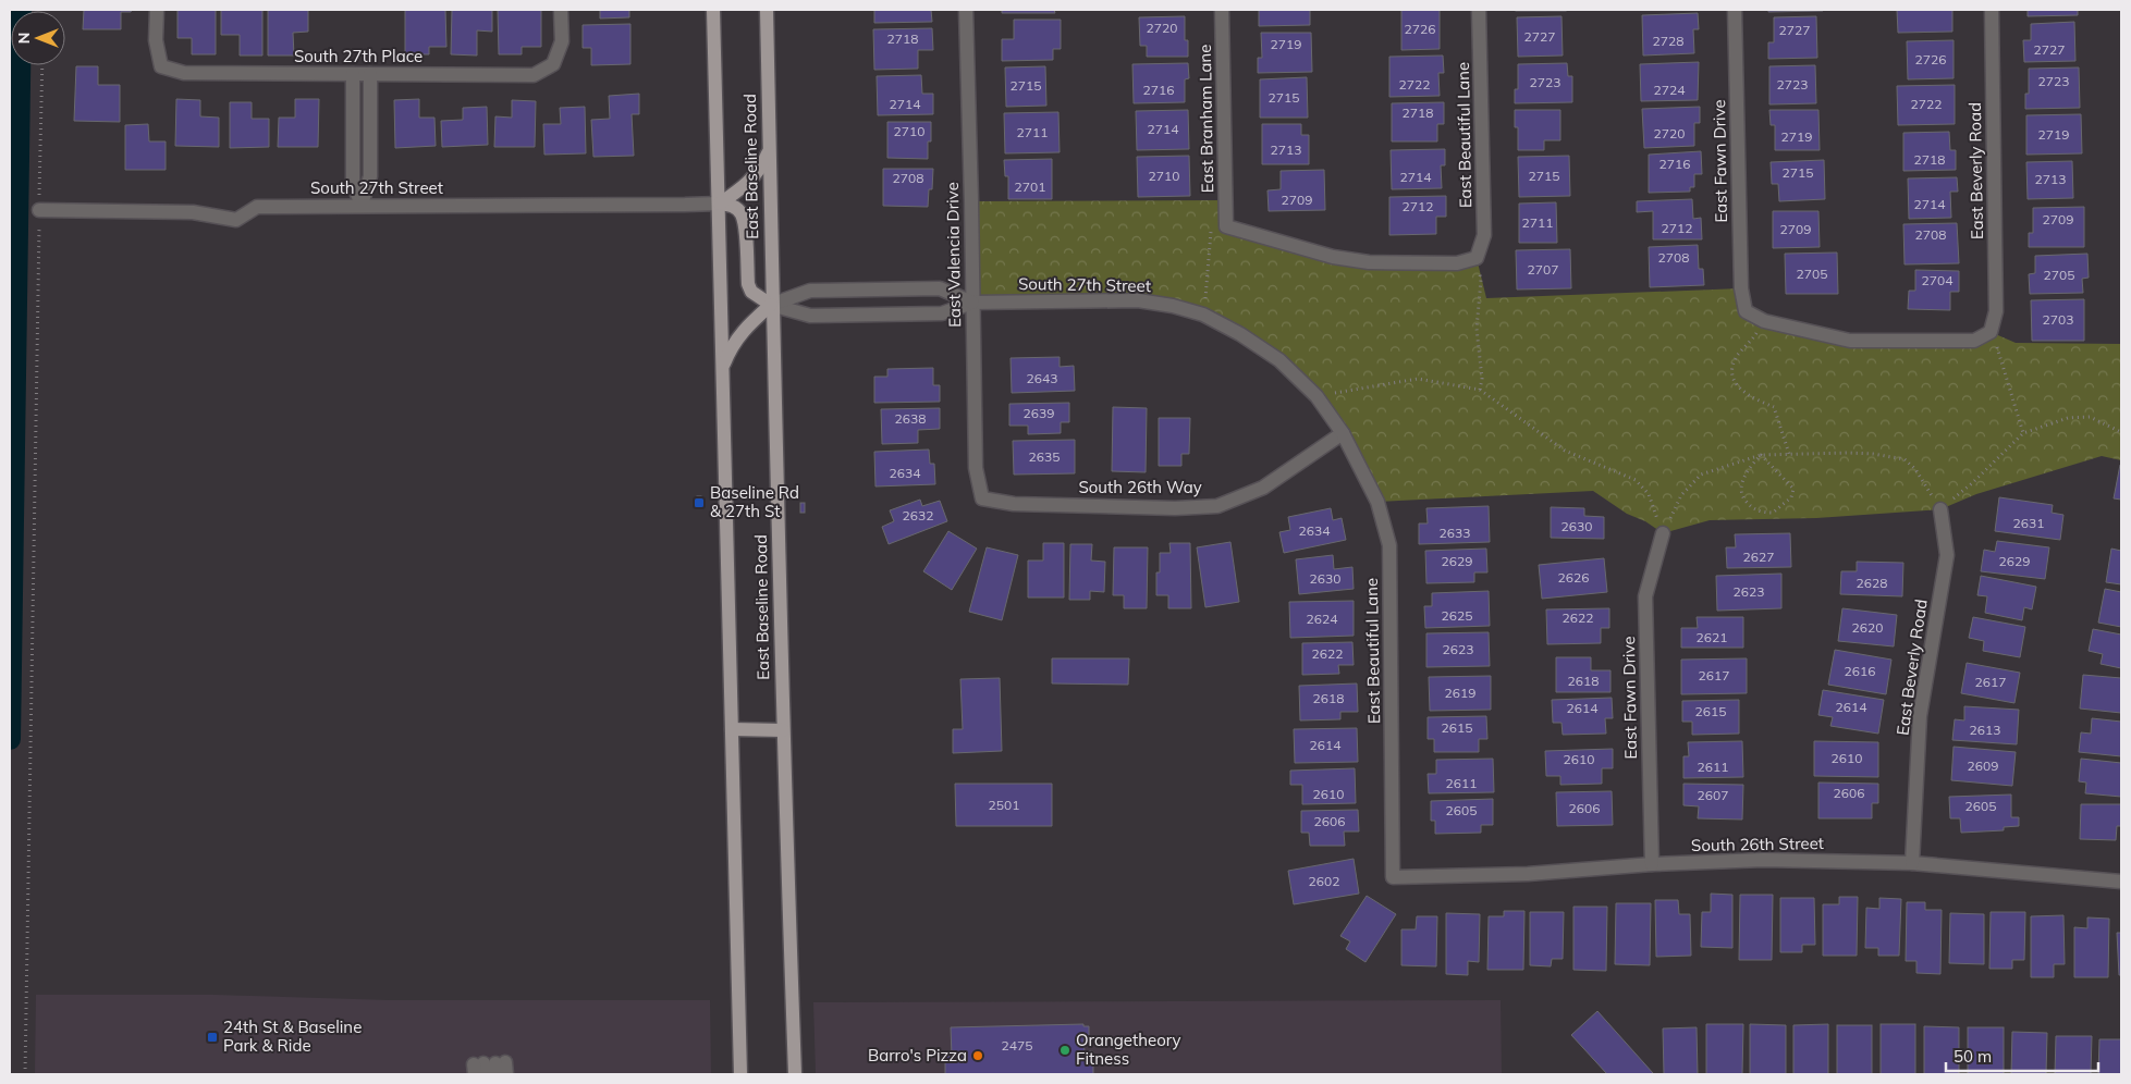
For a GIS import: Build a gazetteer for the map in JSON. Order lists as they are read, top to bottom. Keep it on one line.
{"streets":{"main road":["East Baseline Road"],"street":["South 27th Place","East Branham Lane","East Beautiful Lane","East Fawn Drive","East Beverly Road","South 27th Street","East Valencia Drive","South 26th Way","South 26th Street"]},"crossings":[["East Beautiful Lane","South 27th Street"],["East Beautiful Lane","South 26th Way"],["East Beautiful Lane","South 26th Street"],["East Fawn Drive","South 26th Street"],["East Baseline Road","South 27th Street"],["East Beverly Road","South 26th Street"],["South 27th Street","East Valencia Drive"],["South 27th Street","South 26th Way"],["East Valencia Drive","South 26th Way"]],"places":{"transit":["Baseline Rd & 27th St","24th St & Baseline Park & Ride"],"other":["Orangetheory Fitness","Barro's Pizza"]},"house_numbers":["2720","2726","2727","2727","2718","2728","2719","2727","2726","2723","2723","2722","2723","2715","2716","2724","2715","2714","2722","2718","2714","2710","2711","2720","2719","2719","2713","2718","2716","2715","2710","2715","2714","2708","2713","2701","2709","2714","2712","2709","2711","2712","2709","2708","2708","2707","2705","2705","2704","2703","2643","2639","2638","2635","2634","2632","2631","2630","2634","2633","2627","2629","2629","2626","2630","2628","2623","2625","2622","2624","2620","2621","2623","2622","2616","2617","2618","2617","2619","2618","2614","2614","2615","2615","2613","2614","2610","2610","2609","2611","2611","2606","2610","2607","2501","2605","2606","2605","2606","2602","2475"],"scale_bar":"50 m","north":"left"}
